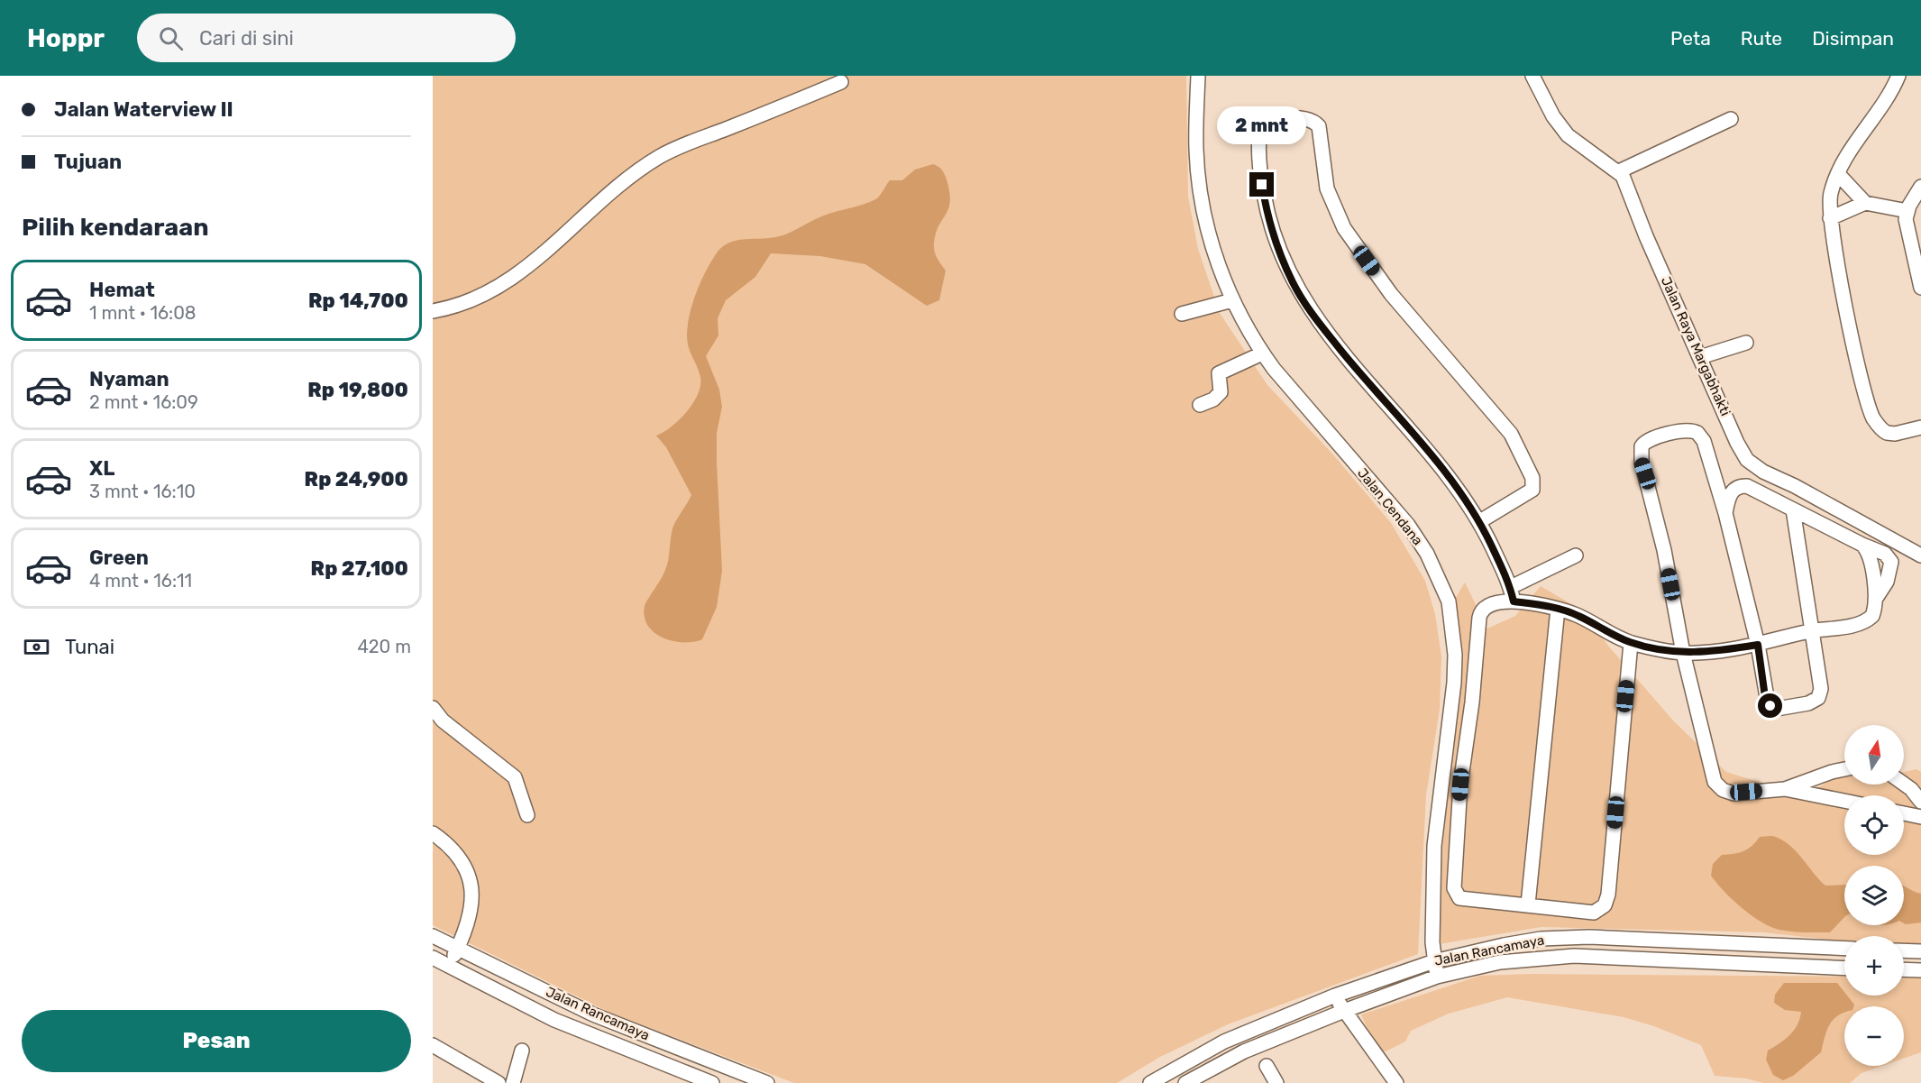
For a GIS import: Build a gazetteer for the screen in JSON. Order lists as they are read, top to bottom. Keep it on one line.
{"streets":{"street":["Jalan Raya Margabhakti","Jalan Cendana","Jalan Rancamaya"]},"crossings":[["Jalan Cendana","Jalan Rancamaya"]],"north":"top","page":{"header":"Hoppr","search":"Cari di sini","nav":["Peta","Rute","Disimpan"],"banner":["Jalan Waterview II","Tujuan"],"bubble":"2 mnt","heading":"Pilih kendaraan","list":[{"name":"Hemat","note":"1 mnt · 16:08","value":"Rp 14,700"},{"name":"Nyaman","note":"2 mnt · 16:09","value":"Rp 19,800"},{"name":"XL","note":"3 mnt · 16:10","value":"Rp 24,900"},{"name":"Green","note":"4 mnt · 16:11","value":"Rp 27,100"}],"pay":["Tunai","420 m"],"map_buttons":["+","−"],"buttons":"Pesan"}}
